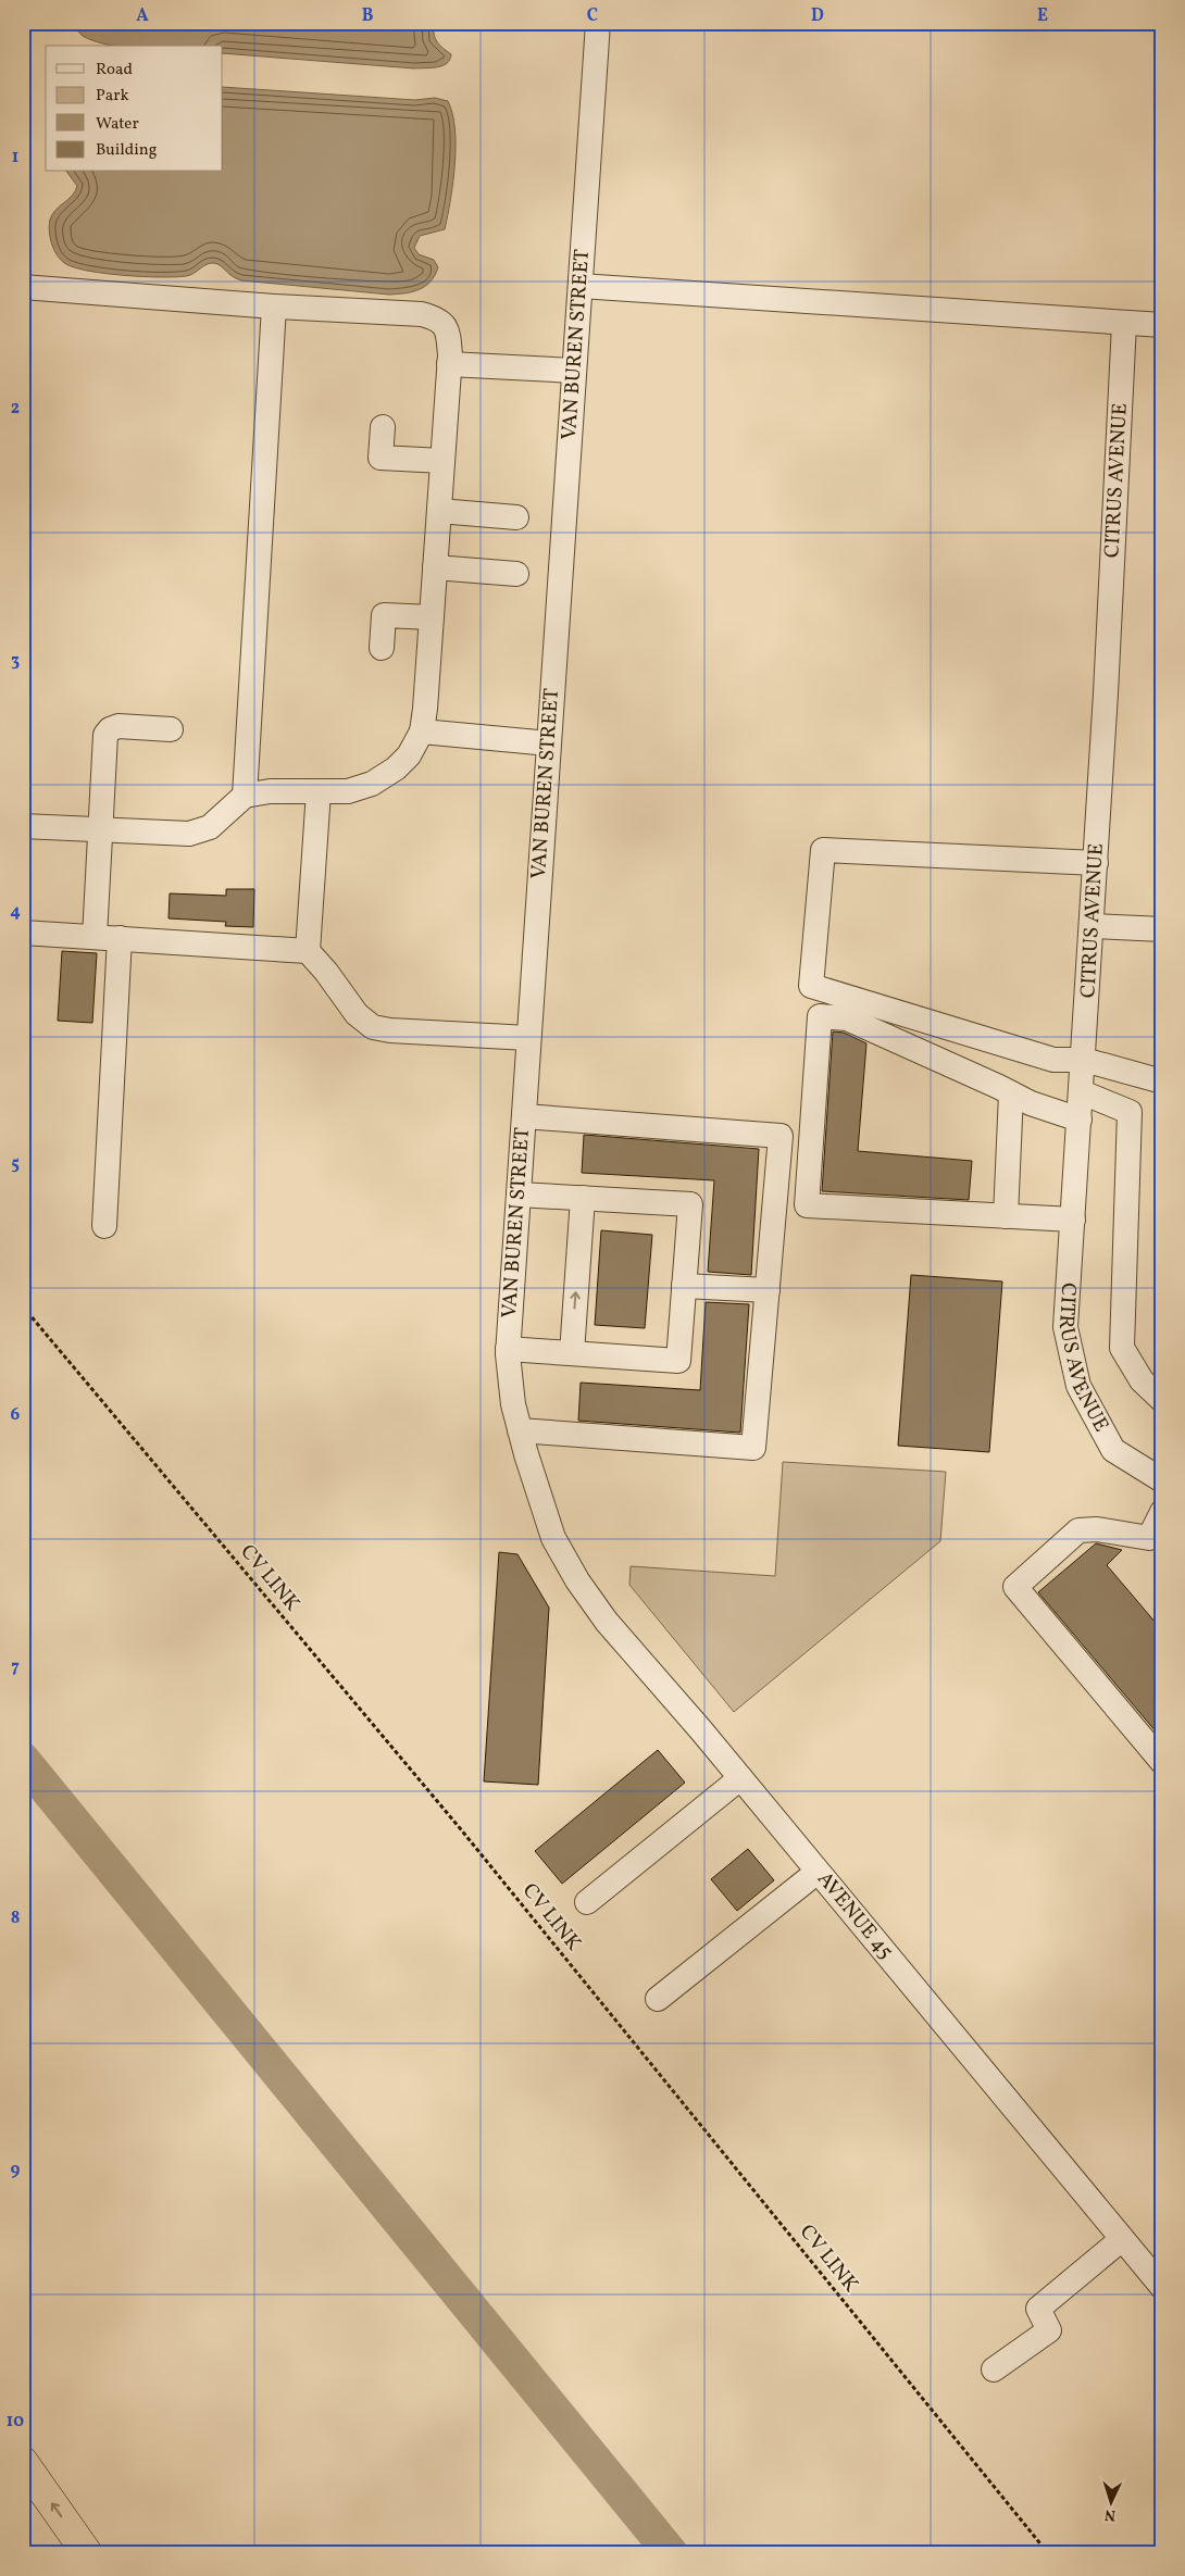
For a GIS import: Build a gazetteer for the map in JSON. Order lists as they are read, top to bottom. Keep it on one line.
{"streets":{"street":["VAN BUREN STREET","CITRUS AVENUE","AVENUE 45"],"path":["CV LINK"]},"crossings":[["VAN BUREN STREET","AVENUE 45"]],"legend":["Road","Park","Water","Building"],"north":"bottom","grid":{"columns":["A","B","C","D","E"],"rows":["1","2","3","4","5","6","7","8","9","10"]}}
